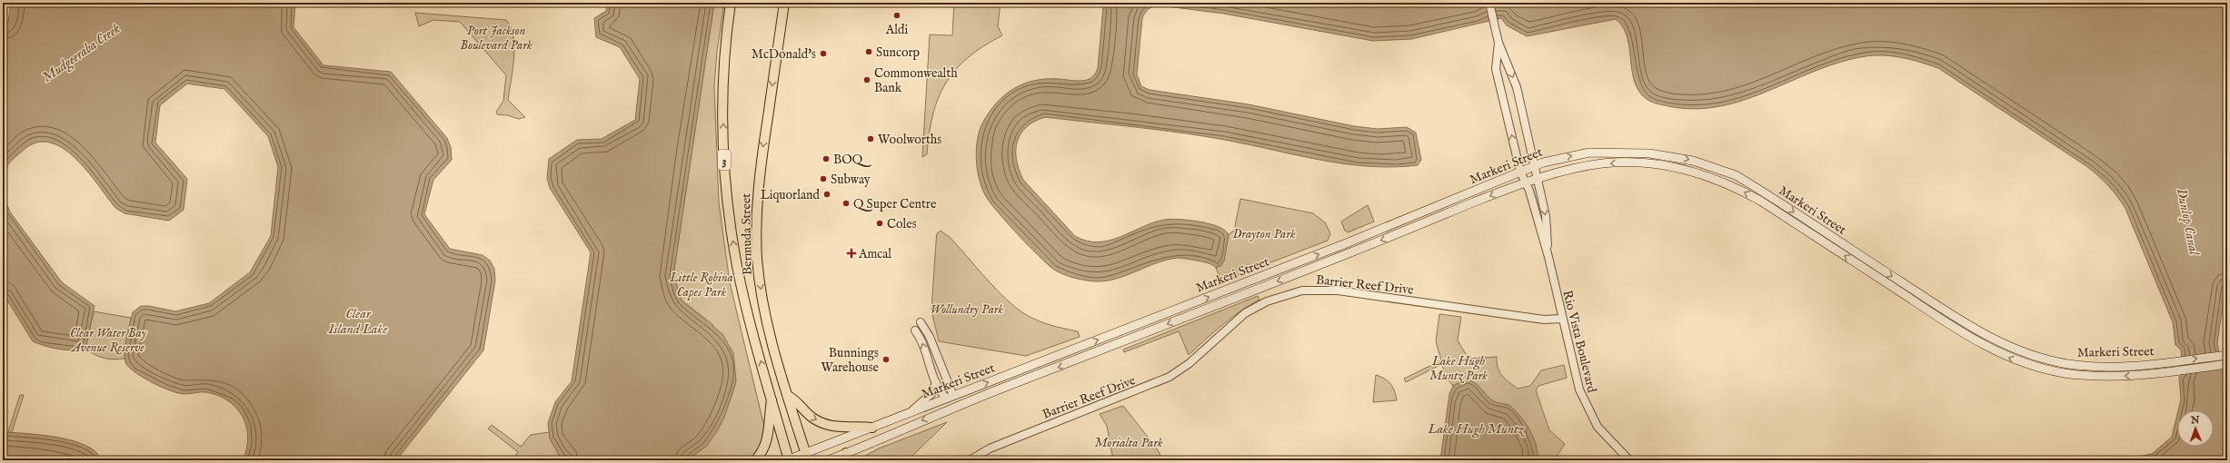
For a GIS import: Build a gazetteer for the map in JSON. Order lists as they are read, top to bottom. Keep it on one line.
{"streets":{"main road":["3","Markeri Street","Bermuda Street"],"street":["Barrier Reef Drive","Rio Vista Boulevard"]},"crossings":[["Markeri Street","Bermuda Street"],["Markeri Street","Rio Vista Boulevard"],["Barrier Reef Drive","Rio Vista Boulevard"]],"water":["Mudgeeraba Creek","Dunlop Canal","Clear Island Lake","Lake Hugh Muntz"],"parks":["Port Jackson Boulevard Park","Drayton Park","Little Robina Capes Park","Wollundry Park","Clear Water Bay Avenue Reserve","Lake Hugh Muntz Park","Morialta Park"],"places":{"other":["Aldi","Suncorp","McDonald's","Commonwealth Bank","Woolworths","BOQ","Subway","Liquorland","Q Super Centre","Coles","Bunnings Warehouse"],"health":["Amcal"]},"north":"top"}
